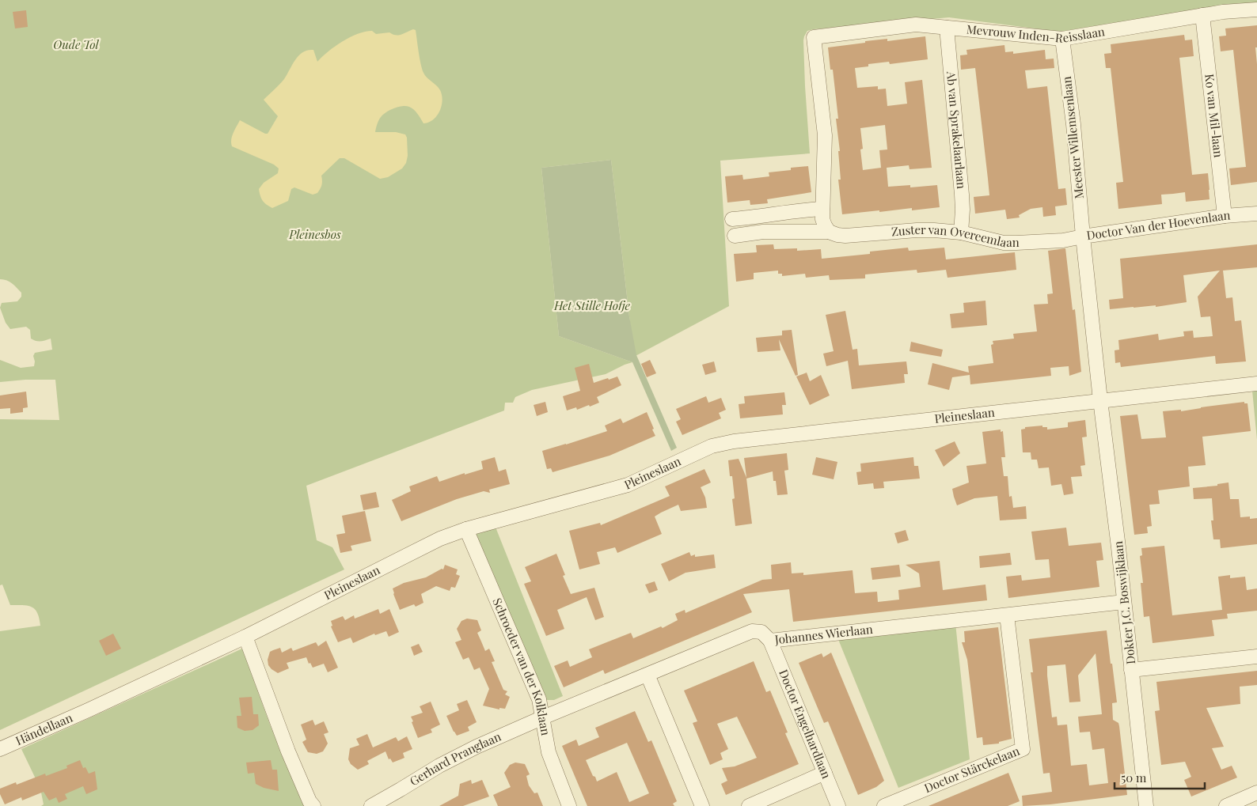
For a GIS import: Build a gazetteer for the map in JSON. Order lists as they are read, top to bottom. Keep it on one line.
{"streets":{"street":["Mevrouw Inden-Reisslaan","Ko van Mil-laan","Ab van Sprakelaarlaan","Meester Willemsenlaan","Doctor Van der Hoevenlaan","Zuster van Overeemlaan","Pleineslaan","Dokter J.C. Boswijklaan","Johannes Wierlaan","Schroeder van der Kolklaan","Doctor Engelhardlaan","Händellaan","Gerhard Pranglaan","Doctor Stärckelaan"]},"crossings":[["Mevrouw Inden-Reisslaan","Ko van Mil-laan"],["Mevrouw Inden-Reisslaan","Ab van Sprakelaarlaan"],["Mevrouw Inden-Reisslaan","Meester Willemsenlaan"],["Ko van Mil-laan","Doctor Van der Hoevenlaan"],["Ab van Sprakelaarlaan","Zuster van Overeemlaan"],["Meester Willemsenlaan","Doctor Van der Hoevenlaan"],["Meester Willemsenlaan","Zuster van Overeemlaan"],["Doctor Van der Hoevenlaan","Zuster van Overeemlaan"],["Doctor Van der Hoevenlaan","Pleineslaan"],["Doctor Van der Hoevenlaan","Dokter J.C. Boswijklaan"],["Pleineslaan","Dokter J.C. Boswijklaan"],["Pleineslaan","Schroeder van der Kolklaan"],["Pleineslaan","Händellaan"],["Dokter J.C. Boswijklaan","Johannes Wierlaan"],["Johannes Wierlaan","Schroeder van der Kolklaan"],["Johannes Wierlaan","Doctor Engelhardlaan"],["Johannes Wierlaan","Gerhard Pranglaan"],["Johannes Wierlaan","Doctor Stärckelaan"],["Schroeder van der Kolklaan","Gerhard Pranglaan"]],"parks":["Oude Tol","Pleinesbos","Het Stille Hofje"],"scale_bar":"50 m"}
